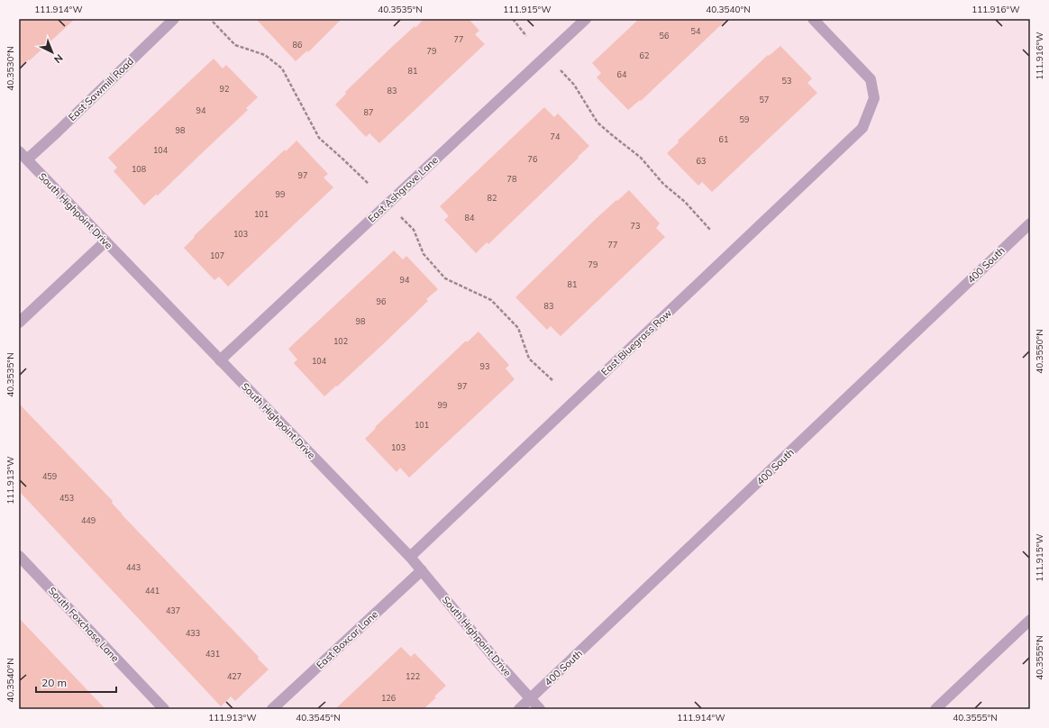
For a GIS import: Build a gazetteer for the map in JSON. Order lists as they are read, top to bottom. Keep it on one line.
{"streets":{"street":["East Sawmill Road","East Ashgrove Lane","South Highpoint Drive","400 South","East Bluegrass Row","South Foxchase Lane","East Boxcar Lane"]},"crossings":[["East Sawmill Road","South Highpoint Drive"],["East Ashgrove Lane","South Highpoint Drive"],["South Highpoint Drive","400 South"],["South Highpoint Drive","East Bluegrass Row"],["South Highpoint Drive","East Boxcar Lane"]],"house_numbers":["54","56","77","86","79","62","81","64","53","92","83","57","94","87","59","98","74","61","104","76","63","108","97","78","99","82","101","84","73","103","77","107","79","94","81","96","83","98","102","104","93","97","99","101","103","459","453","449","443","441","437","433","431","427","122","126"],"scale_bar":"20 m","north":"bottom right","coordinates":["111.914°W","40.3535°N","111.915°W","40.3540°N","111.916°W","40.3530°N","40.3550°N","111.913°W","40.3555°N","40.3545°N"]}
